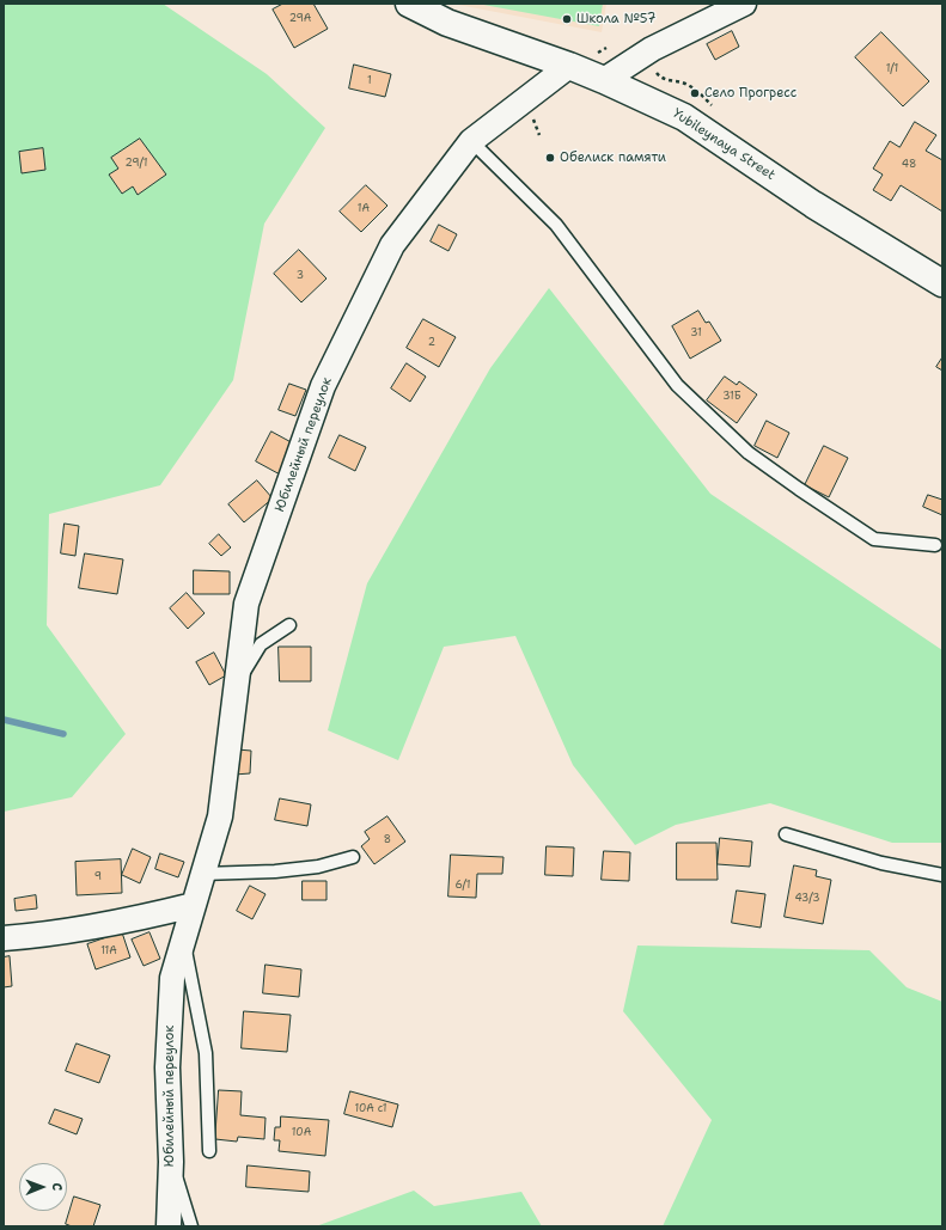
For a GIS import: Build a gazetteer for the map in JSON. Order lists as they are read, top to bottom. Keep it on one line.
{"streets":{"street":["Yubileynaya Street","Юбилейный переулок"]},"crossings":[["Yubileynaya Street","Юбилейный переулок"]],"places":["Школа №57","Село Прогресс","Обелиск памяти"],"house_numbers":["29А","1/1","1","29/1","48","1А","3","31","2","31Б","8","9","6/1","43/3","11А","10А с1","10А"],"north":"right"}
